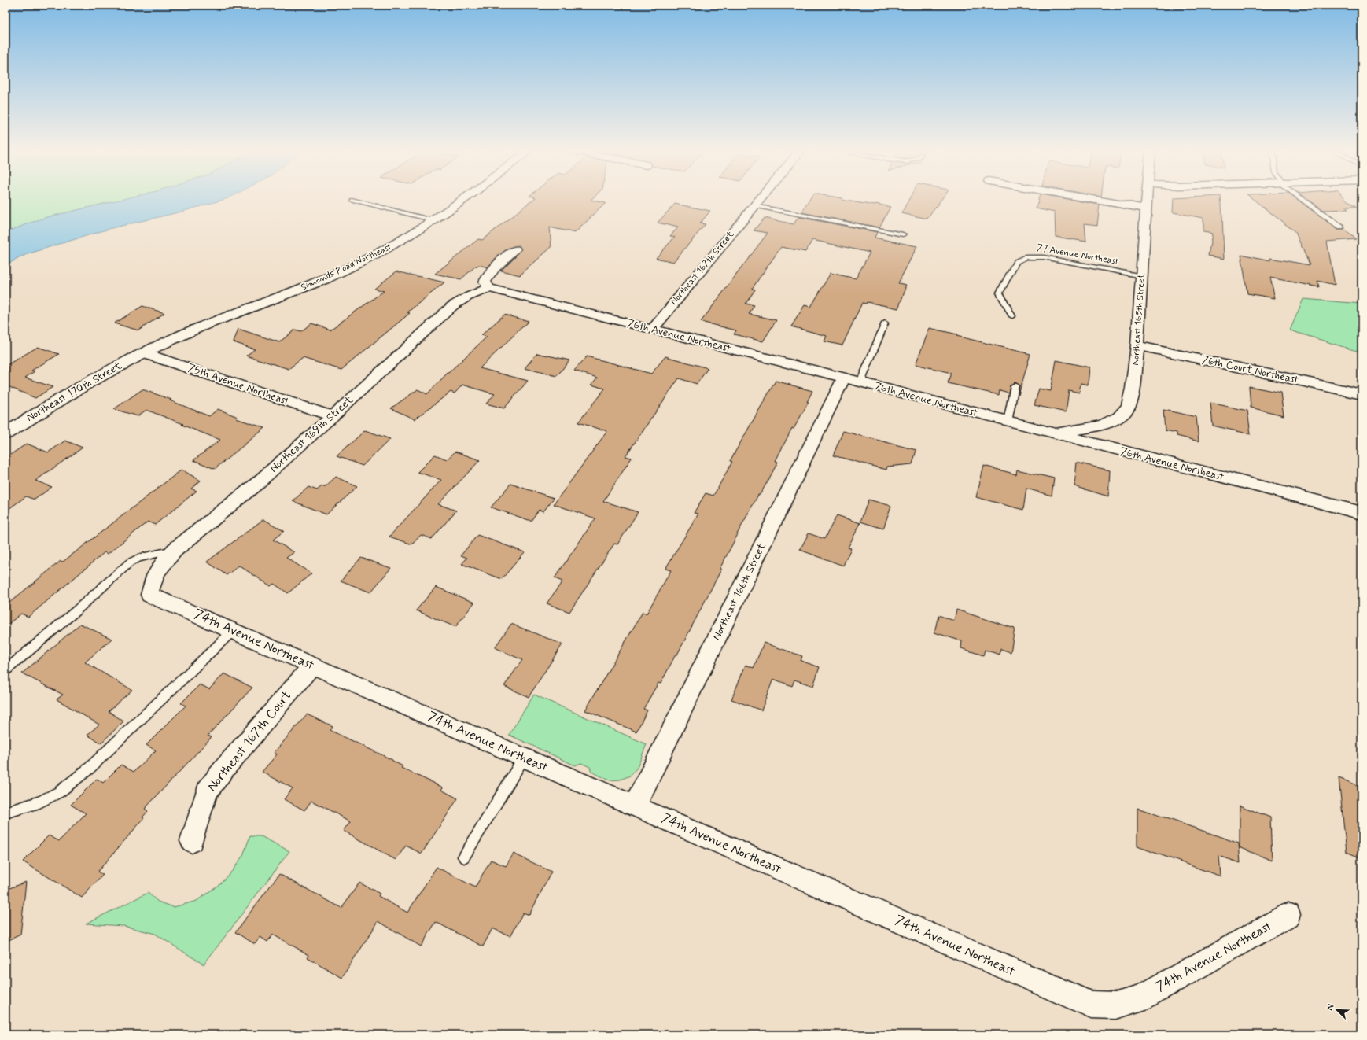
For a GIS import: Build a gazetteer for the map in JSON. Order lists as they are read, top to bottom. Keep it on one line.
{"streets":{"main road":["Simonds Road Northeast","Northeast 170th Street"],"street":["Northeast 167th Street","Northeast 165th Street","76th Avenue Northeast","76th Court Northeast","75th Avenue Northeast","Northeast 169th Street","Northeast 166th Street","74th Avenue Northeast","Northeast 167th Court"],"lane":["77 Avenue Northeast"]},"crossings":[["77 Avenue Northeast","Northeast 165th Street"],["Simonds Road Northeast","75th Avenue Northeast"],["Simonds Road Northeast","Northeast 170th Street"],["Northeast 167th Street","76th Avenue Northeast"],["Northeast 165th Street","76th Avenue Northeast"],["Northeast 165th Street","76th Court Northeast"],["76th Avenue Northeast","Northeast 169th Street"],["76th Avenue Northeast","Northeast 166th Street"],["75th Avenue Northeast","Northeast 170th Street"],["75th Avenue Northeast","Northeast 169th Street"],["Northeast 169th Street","74th Avenue Northeast"],["Northeast 166th Street","74th Avenue Northeast"],["74th Avenue Northeast","Northeast 167th Court"]],"north":"top left"}
